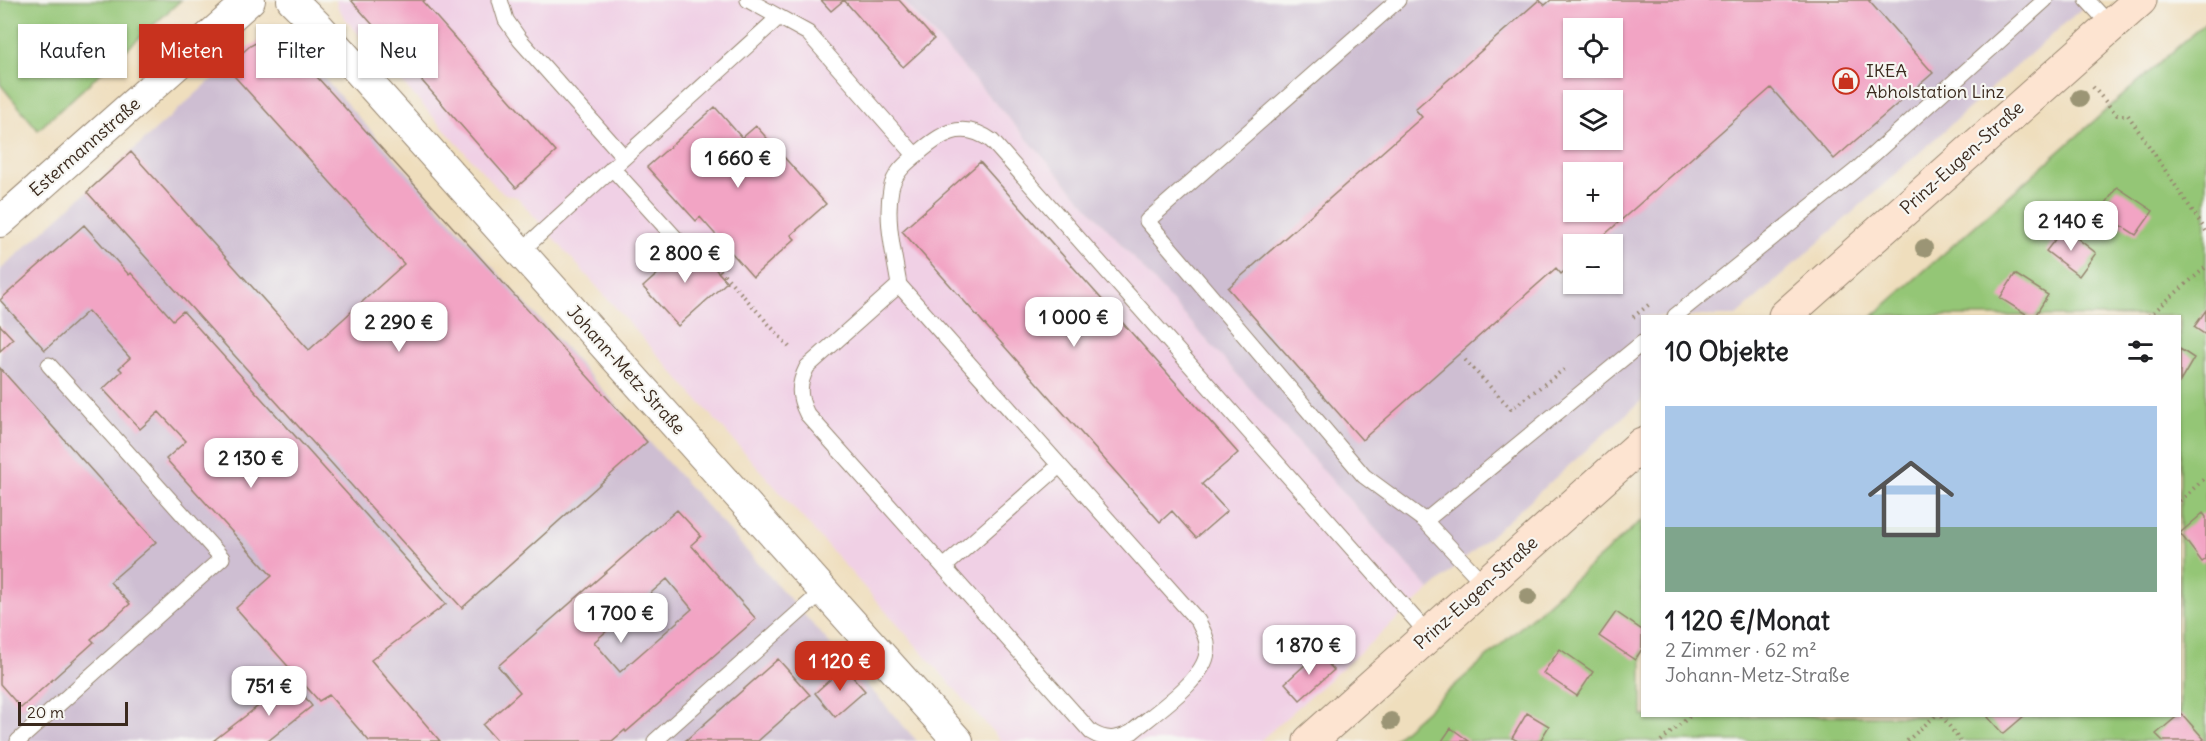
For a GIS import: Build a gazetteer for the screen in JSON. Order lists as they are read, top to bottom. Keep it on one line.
{"streets":{"street":["Estermannstraße","Prinz-Eugen-Straße","Johann-Metz-Straße"]},"places":{"shop":["IKEA Abholstation Linz"]},"scale_bar":"20 m","page":{"map_buttons":["+","−"],"chip":["Kaufen","Mieten","Filter","Neu"],"price":["1 660 €","2 140 €","2 800 €","1 000 €","2 290 €","2 130 €","1 700 €","1 870 €","1 120 €","751 €"],"heading":"10 Objekte","list":[{"name":"1 120 €/Monat","note":"2 Zimmer · 62 m² · Johann-Metz-Straße"}],"scale":"20 m"}}
